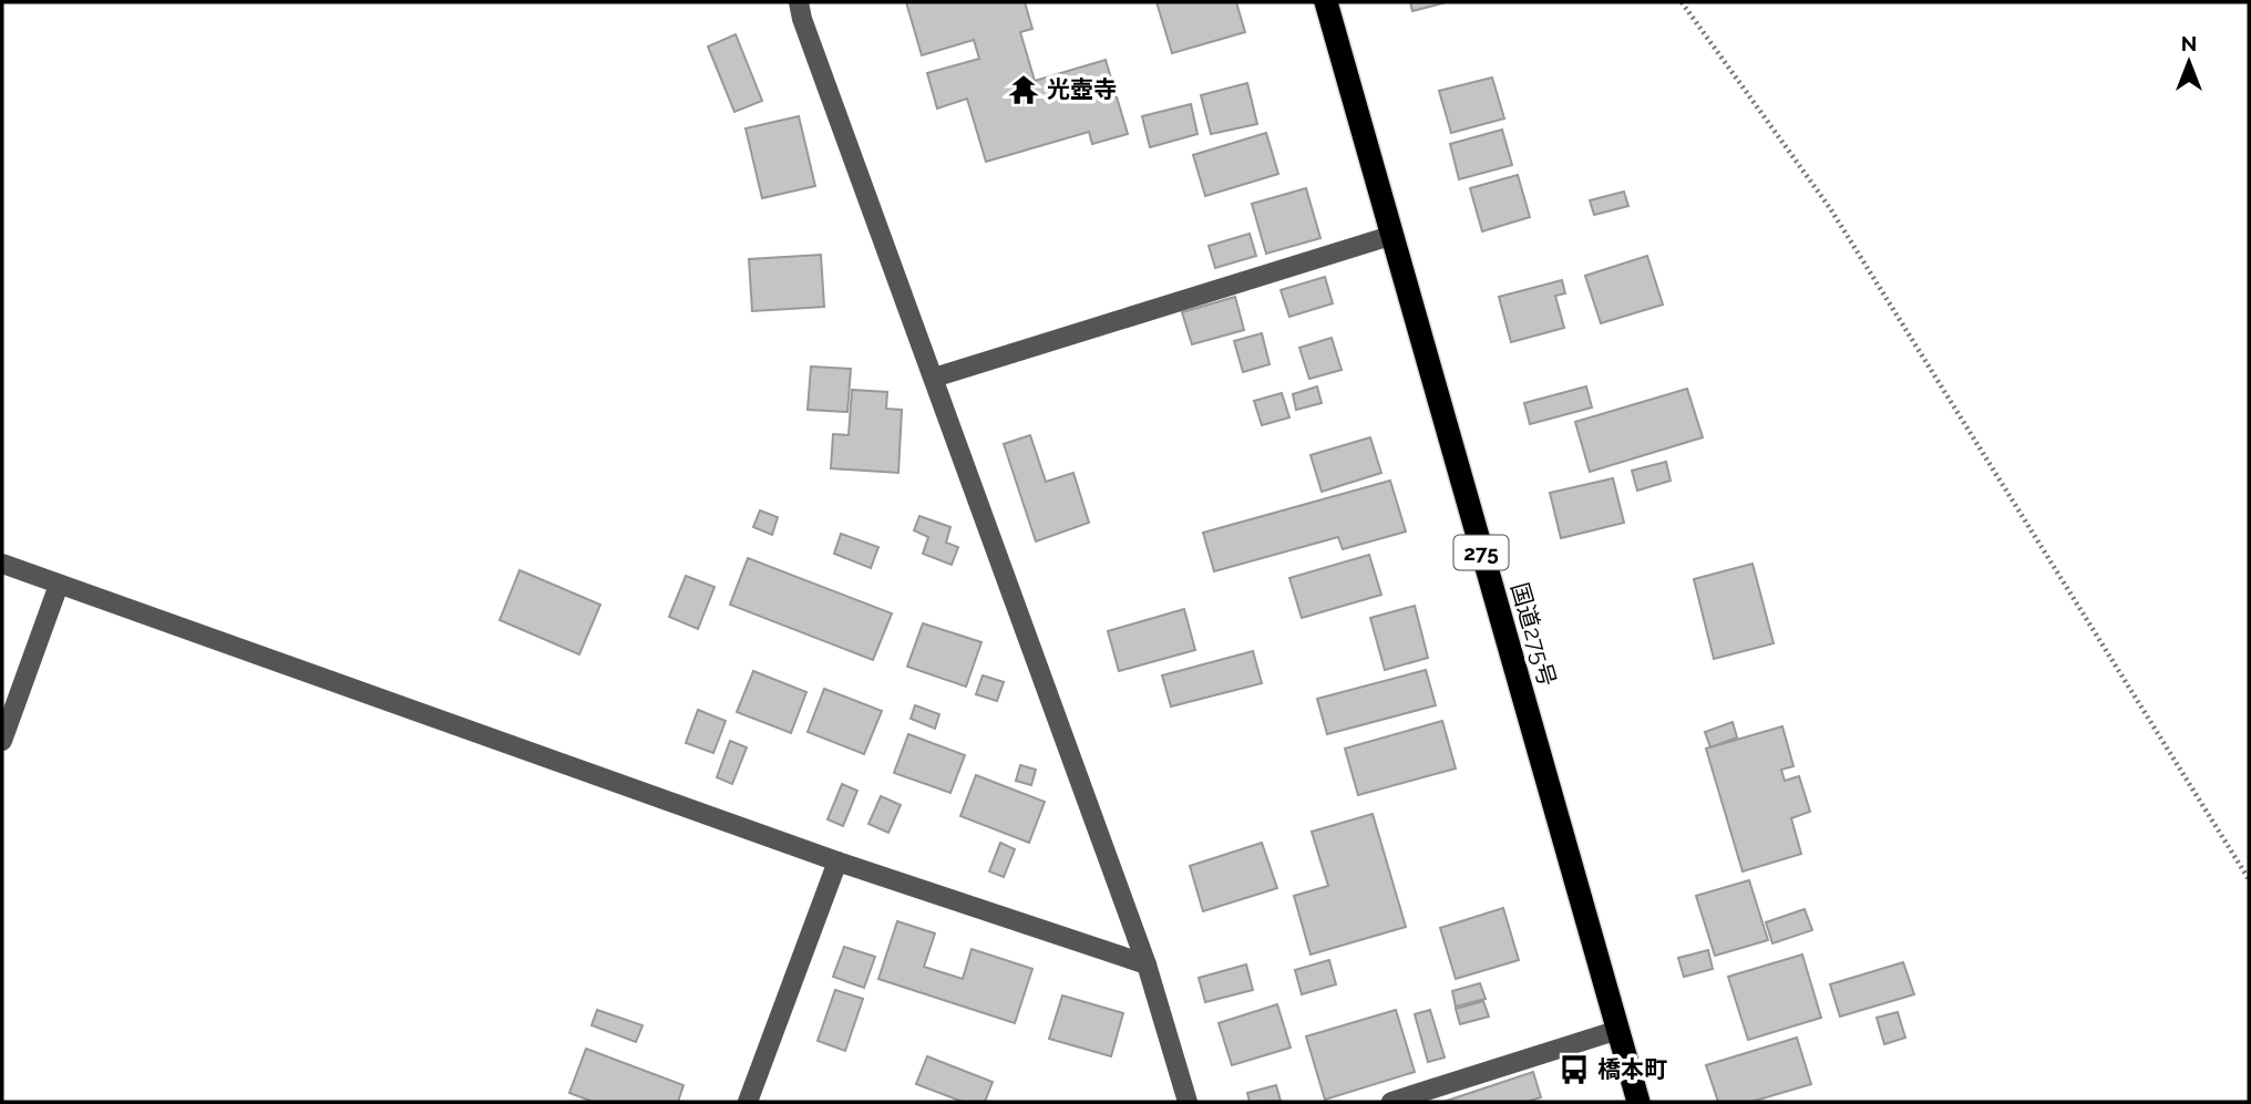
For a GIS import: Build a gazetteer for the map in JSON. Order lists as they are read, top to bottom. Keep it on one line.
{"streets":{"highway":["275","国道275号"]},"places":{"temple":["光壺寺"],"bus stop":["橋本町"]},"north":"top"}
